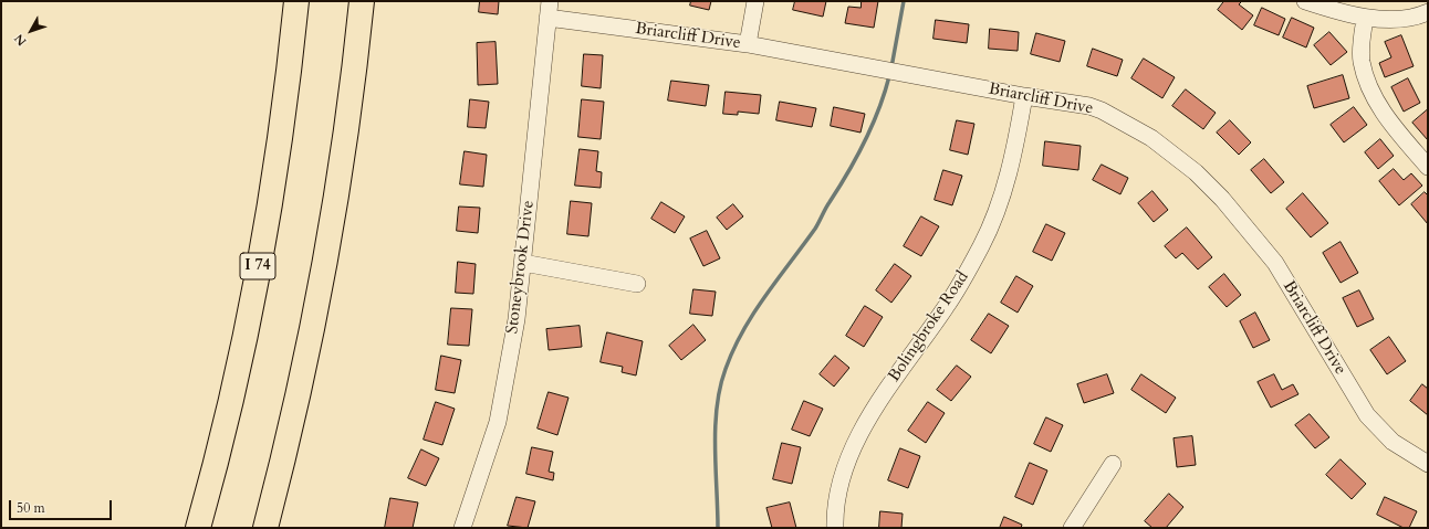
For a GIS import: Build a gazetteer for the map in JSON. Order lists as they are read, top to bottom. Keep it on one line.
{"streets":{"highway":["I 74"],"street":["Briarcliff Drive","Stoneybrook Drive","Bolingbroke Road"]},"crossings":[["Briarcliff Drive","Stoneybrook Drive"],["Briarcliff Drive","Bolingbroke Road"]],"scale_bar":"50 m","north":"bottom left"}
